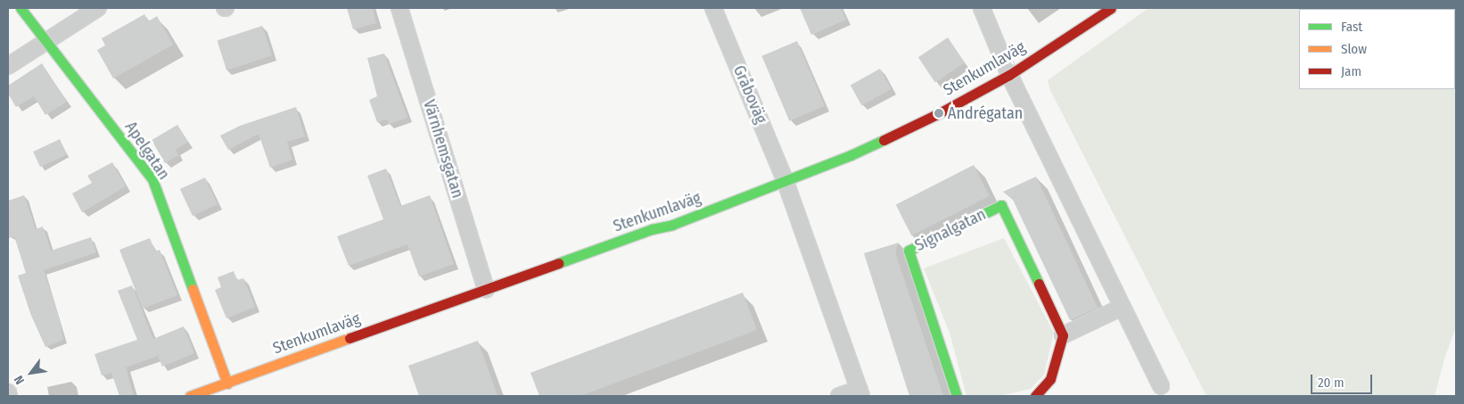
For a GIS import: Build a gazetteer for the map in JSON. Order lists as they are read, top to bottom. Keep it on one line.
{"streets":{"street":["Stenkumlaväg","Gråboväg","Värnhemsgatan","Apelgatan","Signalgatan"]},"crossings":[["Stenkumlaväg","Gråboväg"],["Stenkumlaväg","Värnhemsgatan"],["Stenkumlaväg","Apelgatan"]],"places":["Andrégatan"],"legend":["Fast","Slow","Jam"],"scale_bar":"20 m","north":"bottom left"}
